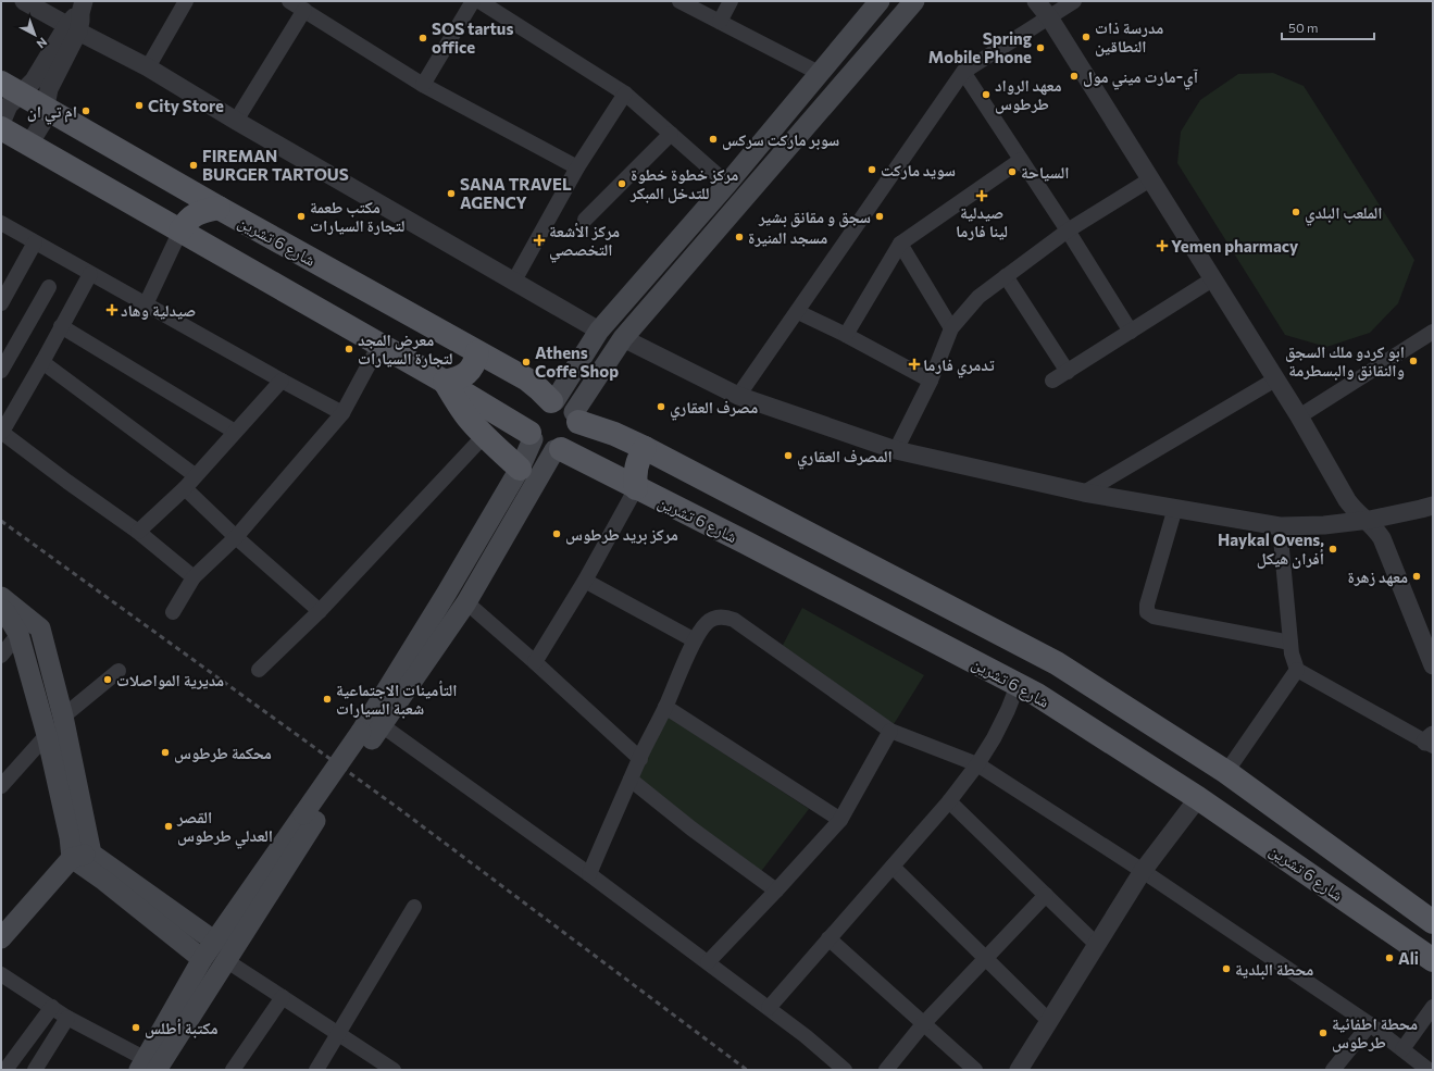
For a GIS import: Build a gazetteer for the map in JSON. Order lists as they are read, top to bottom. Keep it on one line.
{"streets":{"main road":["شارع 6 تشرين"]},"places":{"other":["مدرسة ذات النطاقين","SOS tartus office","Spring Mobile Phone","آي-مارت ميني مول","معهد الرواد طرطوس","City Store","ام تي ان","سوبر ماركت سركس","FIREMAN BURGER TARTOUS","سويد ماركت","السياحة","مركز خطوة خطوة للتدخل المبكر","SANA TRAVEL AGENCY","الملعب البلدي","مكتب طعمة لتجارة السيارات","سجق و مقانق بشير","مسجد المنيرة","معرض المجد لتجارة السيارات","ابو كردو ملك السجق والنقانق والبسطرمة","Athens Coffe Shop","مصرف العقاري","المصرف العقاري","مركز بريد طرطوس","Haykal Ovens, أفران هيكل","معهد زهرة","مديرية المواصلات","التأمينات الاجتماعية شعبة السيارات","محكمة طرطوس","القصر العدلي طرطوس","Ali","محطة البلدية","مكتبة أطلس","محطة اطفائية طرطوس"],"health":["صيدلية لينا فارما","مركز الأشعة التخصصي","Yemen pharmacy","صيدلية وهاد","تدمري فارما"]},"scale_bar":"50 m","north":"bottom right"}
